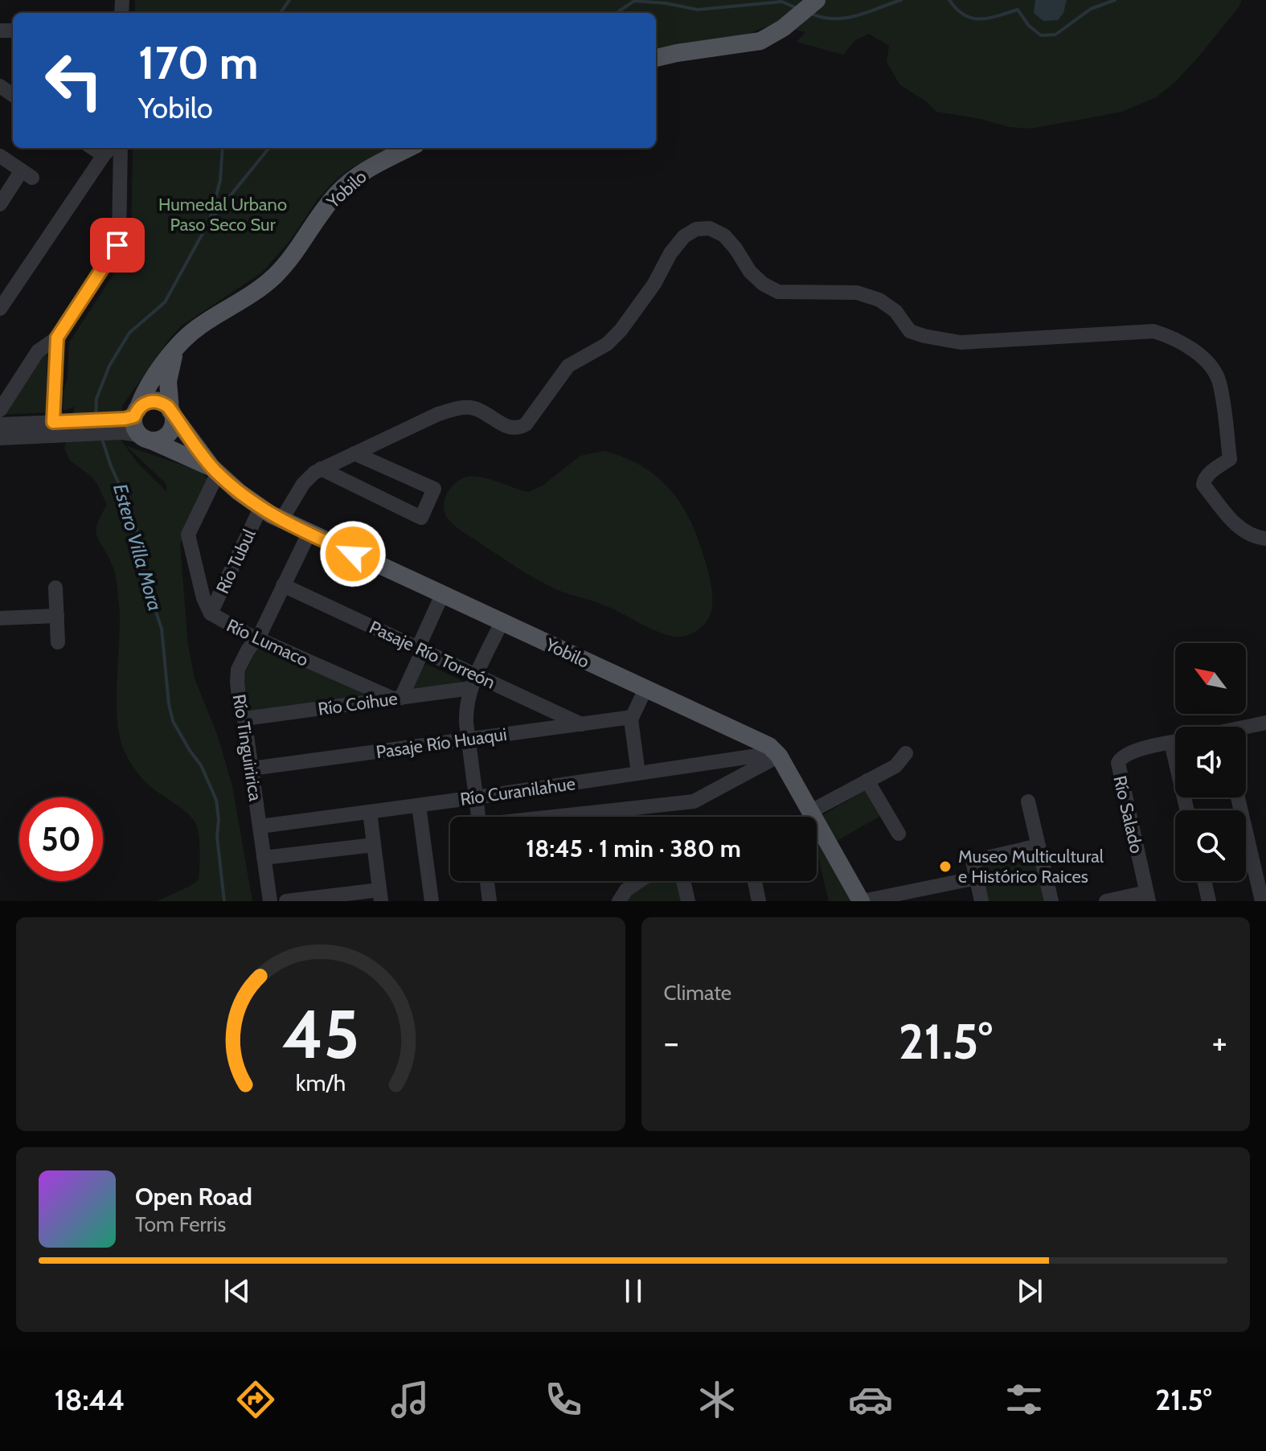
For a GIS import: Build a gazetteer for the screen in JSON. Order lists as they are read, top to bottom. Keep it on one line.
{"streets":{"main road":["Yobilo"],"street":["Río Tubul","Río Lumaco","Pasaje Río Torreón","Río Coihue","Pasaje Río Huaqui","Río Tinguiririca","Río Curanilahue","Río Salado"]},"crossings":[["Yobilo","Río Tubul"],["Yobilo","Río Lumaco"],["Yobilo","Río Tinguiririca"],["Yobilo","Río Curanilahue"],["Río Tubul","Río Lumaco"],["Río Lumaco","Río Coihue"],["Río Lumaco","Río Tinguiririca"],["Pasaje Río Torreón","Río Coihue"],["Pasaje Río Torreón","Pasaje Río Huaqui"],["Pasaje Río Torreón","Río Tinguiririca"],["Río Coihue","Río Tinguiririca"],["Pasaje Río Huaqui","Río Tinguiririca"],["Río Tinguiririca","Río Curanilahue"]],"water":["Estero Villa Mora"],"parks":["Humedal Urbano Paso Seco Sur"],"places":["Museo Multicultural e Histórico Raices"],"north":"top left","page":{"turn":["170 m","Yobilo"],"limit":"50","trip":"18:45 · 1 min · 380 m","tile":"Climate","heat":["−","21.5°","+"],"song":["Open Road","Tom Ferris"],"tabs":["18:44","21.5°"],"gauge":["45","km/h"]}}
